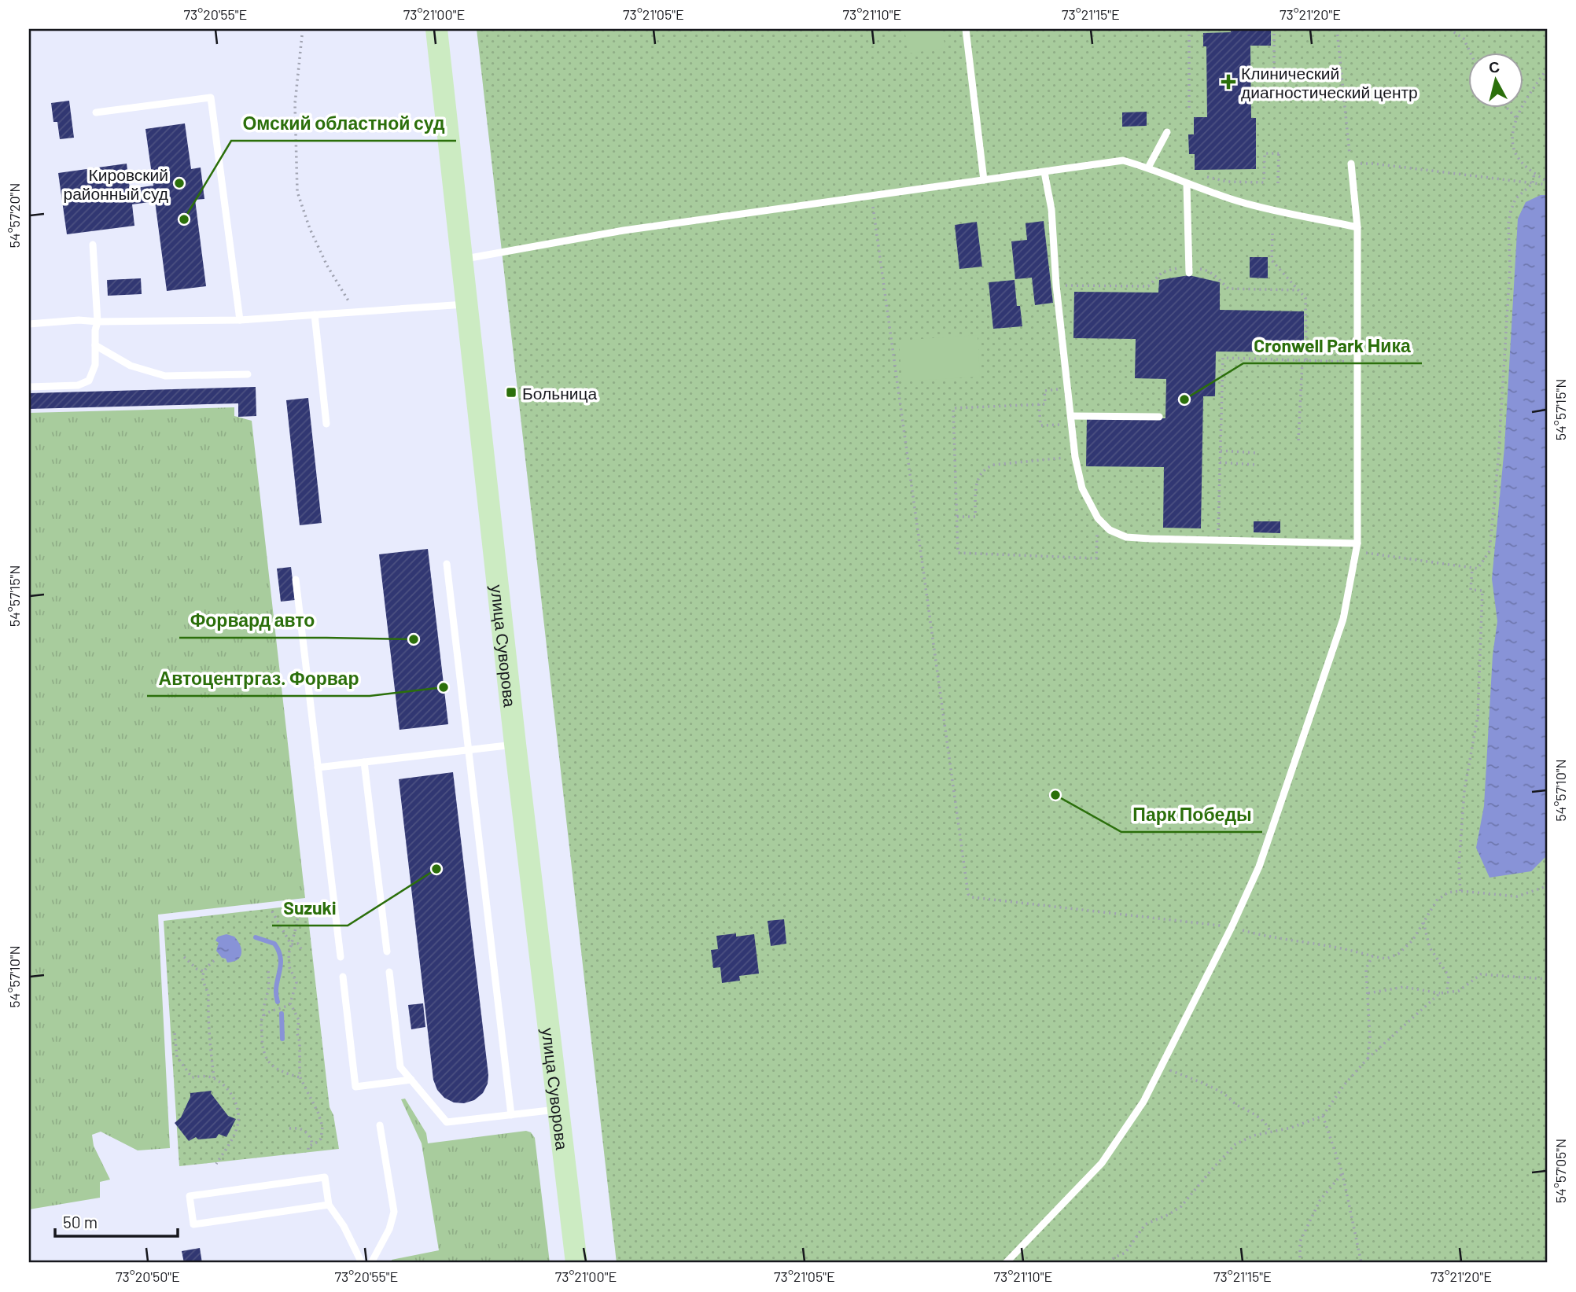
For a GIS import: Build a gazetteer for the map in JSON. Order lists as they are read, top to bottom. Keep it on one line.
{"streets":{"main road":["улица Суворова"]},"places":{"health":["Клинический диагностический центр"],"other":["Кировский районный суд","Омский областной суд","Cronwell Park Ника","Форвард авто","Автоцентргаз. Форвар","Парк Победы","Suzuki"],"transit":["Больница"]},"scale_bar":"50 m","north":"top","coordinates":["73°20'55\"E","73°21'00\"E","73°21'05\"E","73°21'10\"E","73°21'15\"E","73°21'20\"E","54°57'20\"N","54°57'15\"N","54°57'10\"N","54°57'05\"N","73°20'50\"E"]}
